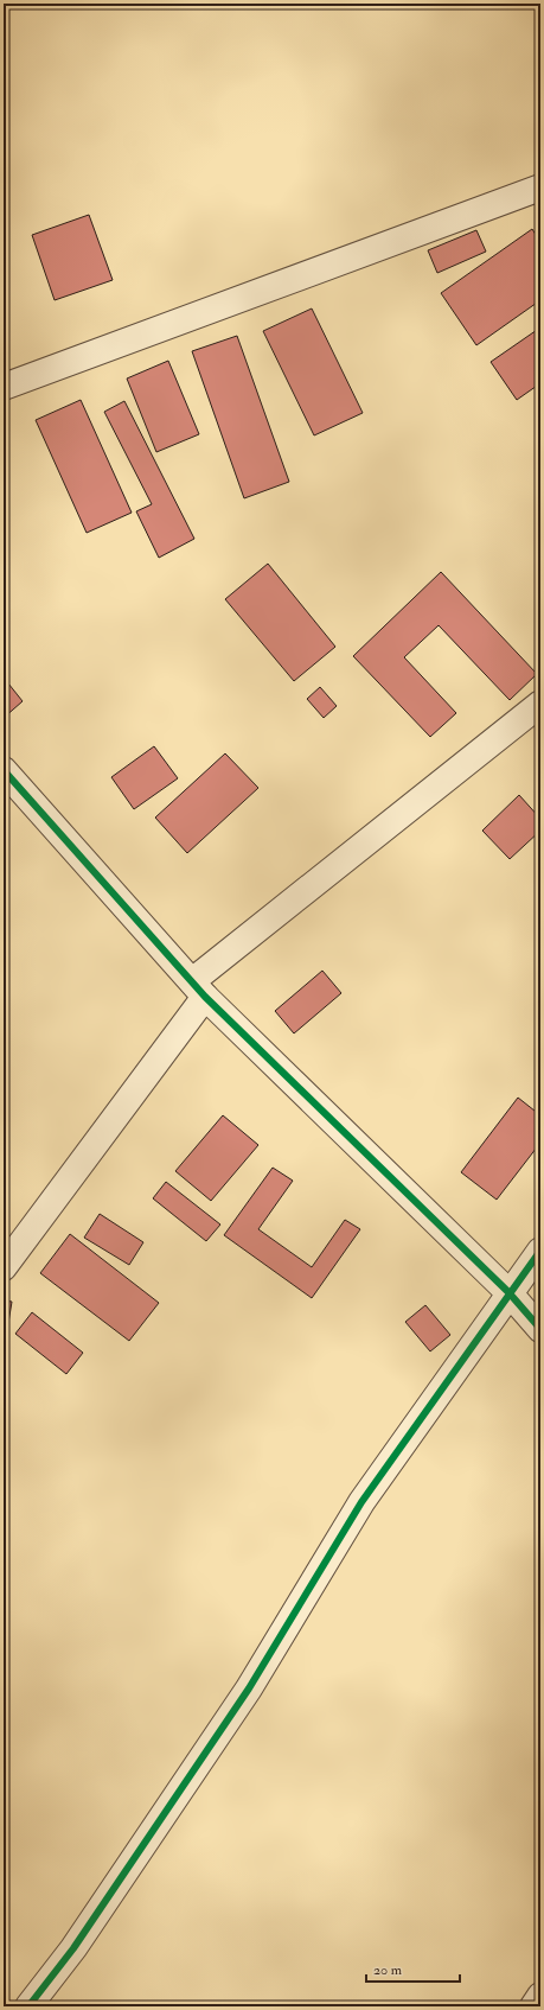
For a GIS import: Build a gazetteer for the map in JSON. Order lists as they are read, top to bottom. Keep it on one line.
{"scale_bar":"20 m"}
